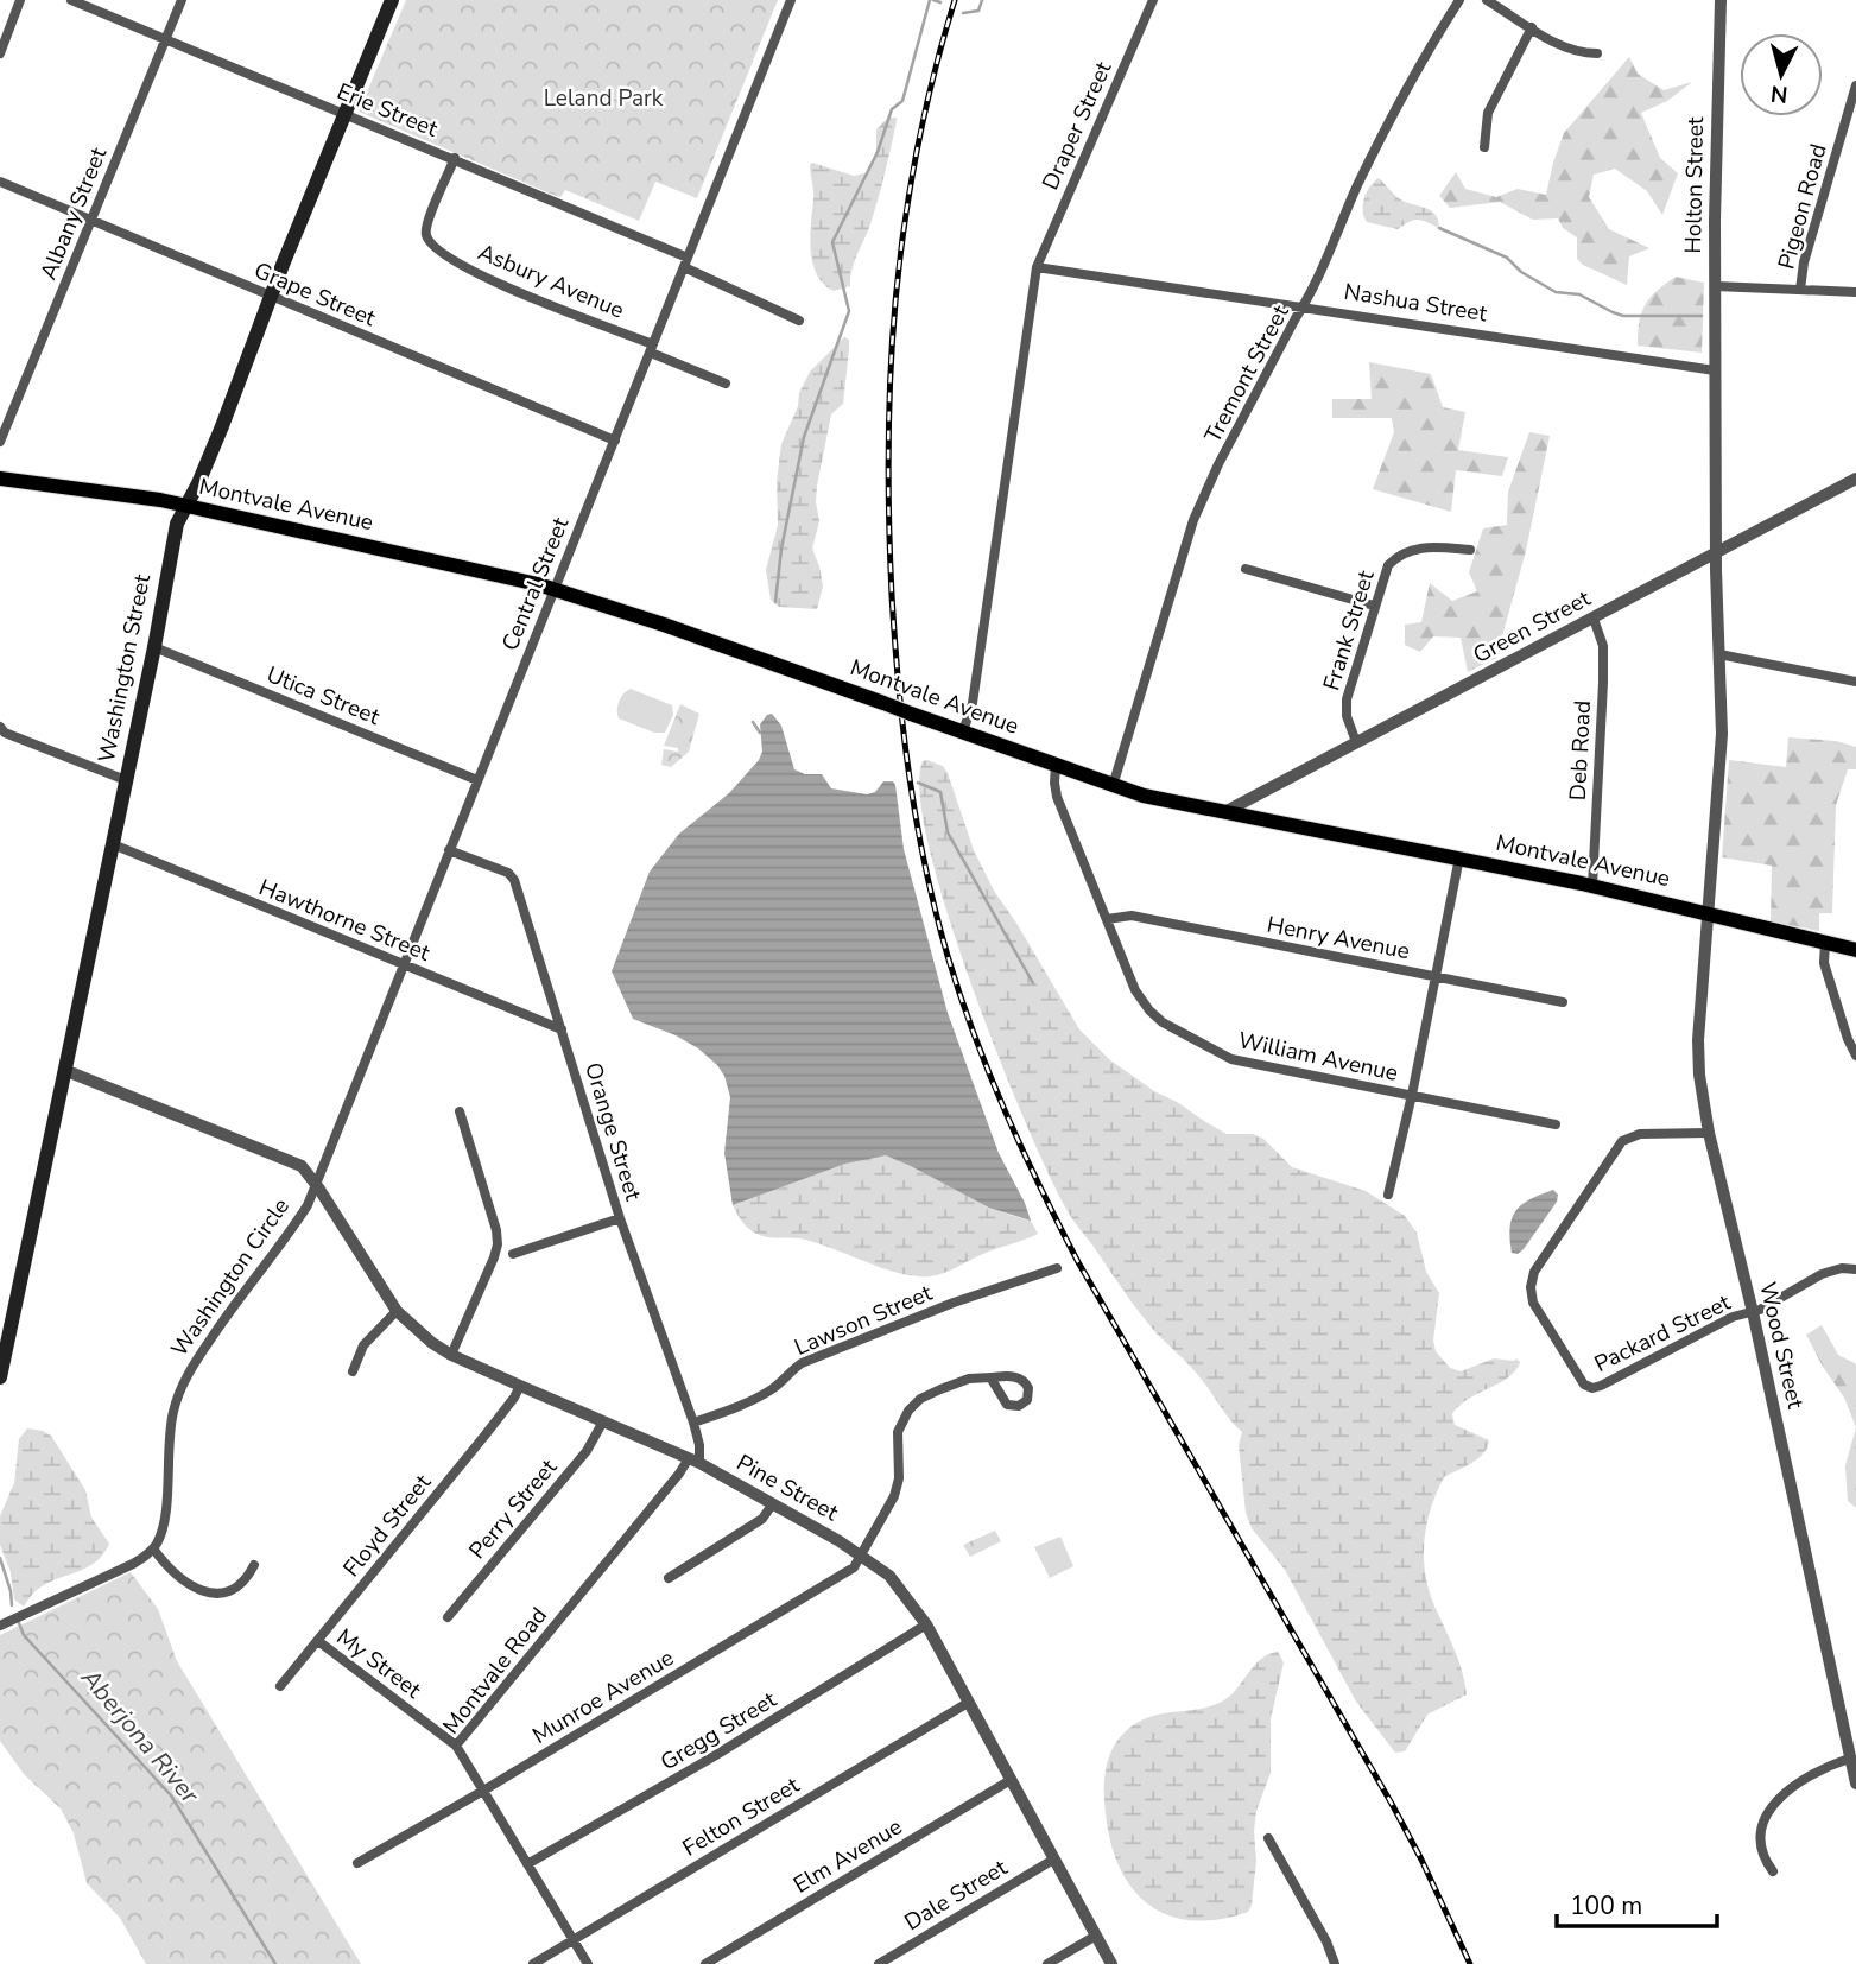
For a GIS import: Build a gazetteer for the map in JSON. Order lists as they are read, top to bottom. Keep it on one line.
{"streets":{"main road":["Montvale Avenue","Washington Street"],"street":["Erie Street","Draper Street","Holton Street","Pigeon Road","Albany Street","Asbury Avenue","Grape Street","Nashua Street","Tremont Street","Central Street","Green Street","Frank Street","Utica Street","Deb Road","Hawthorne Street","Henry Avenue","William Avenue","Orange Street","Washington Circle","Lawson Street","Packard Street","Wood Street","Pine Street","Perry Street","Floyd Street","My Street","Montvale Road","Munroe Avenue","Gregg Street","Felton Street","Elm Avenue","Dale Street"]},"crossings":[["Erie Street","Albany Street"],["Erie Street","Asbury Avenue"],["Erie Street","Central Street"],["Erie Street","Washington Street"],["Draper Street","Nashua Street"],["Holton Street","Nashua Street"],["Albany Street","Grape Street"],["Asbury Avenue","Central Street"],["Grape Street","Central Street"],["Grape Street","Washington Street"],["Nashua Street","Tremont Street"],["Tremont Street","Montvale Avenue"],["Montvale Avenue","Central Street"],["Montvale Avenue","Green Street"],["Montvale Avenue","Washington Street"],["Montvale Avenue","Deb Road"],["Montvale Avenue","William Avenue"],["Montvale Avenue","Wood Street"],["Central Street","Utica Street"],["Central Street","Hawthorne Street"],["Central Street","Orange Street"],["Central Street","Washington Circle"],["Central Street","Pine Street"],["Green Street","Frank Street"],["Green Street","Deb Road"],["Washington Street","Utica Street"],["Washington Street","Hawthorne Street"],["Washington Street","Washington Circle"],["Hawthorne Street","Orange Street"],["Henry Avenue","William Avenue"],["Orange Street","Lawson Street"],["Orange Street","Pine Street"],["Orange Street","Montvale Road"],["Washington Circle","Pine Street"],["Packard Street","Wood Street"],["Pine Street","Perry Street"],["Pine Street","Floyd Street"],["Pine Street","Montvale Road"],["Pine Street","Munroe Avenue"],["Pine Street","Gregg Street"],["Pine Street","Felton Street"],["Pine Street","Elm Avenue"],["Pine Street","Dale Street"],["Floyd Street","My Street"],["My Street","Montvale Road"],["Montvale Road","Munroe Avenue"],["Montvale Road","Gregg Street"],["Montvale Road","Felton Street"]],"water":["Aberjona River"],"parks":["Leland Park"],"scale_bar":"100 m","north":"bottom"}
